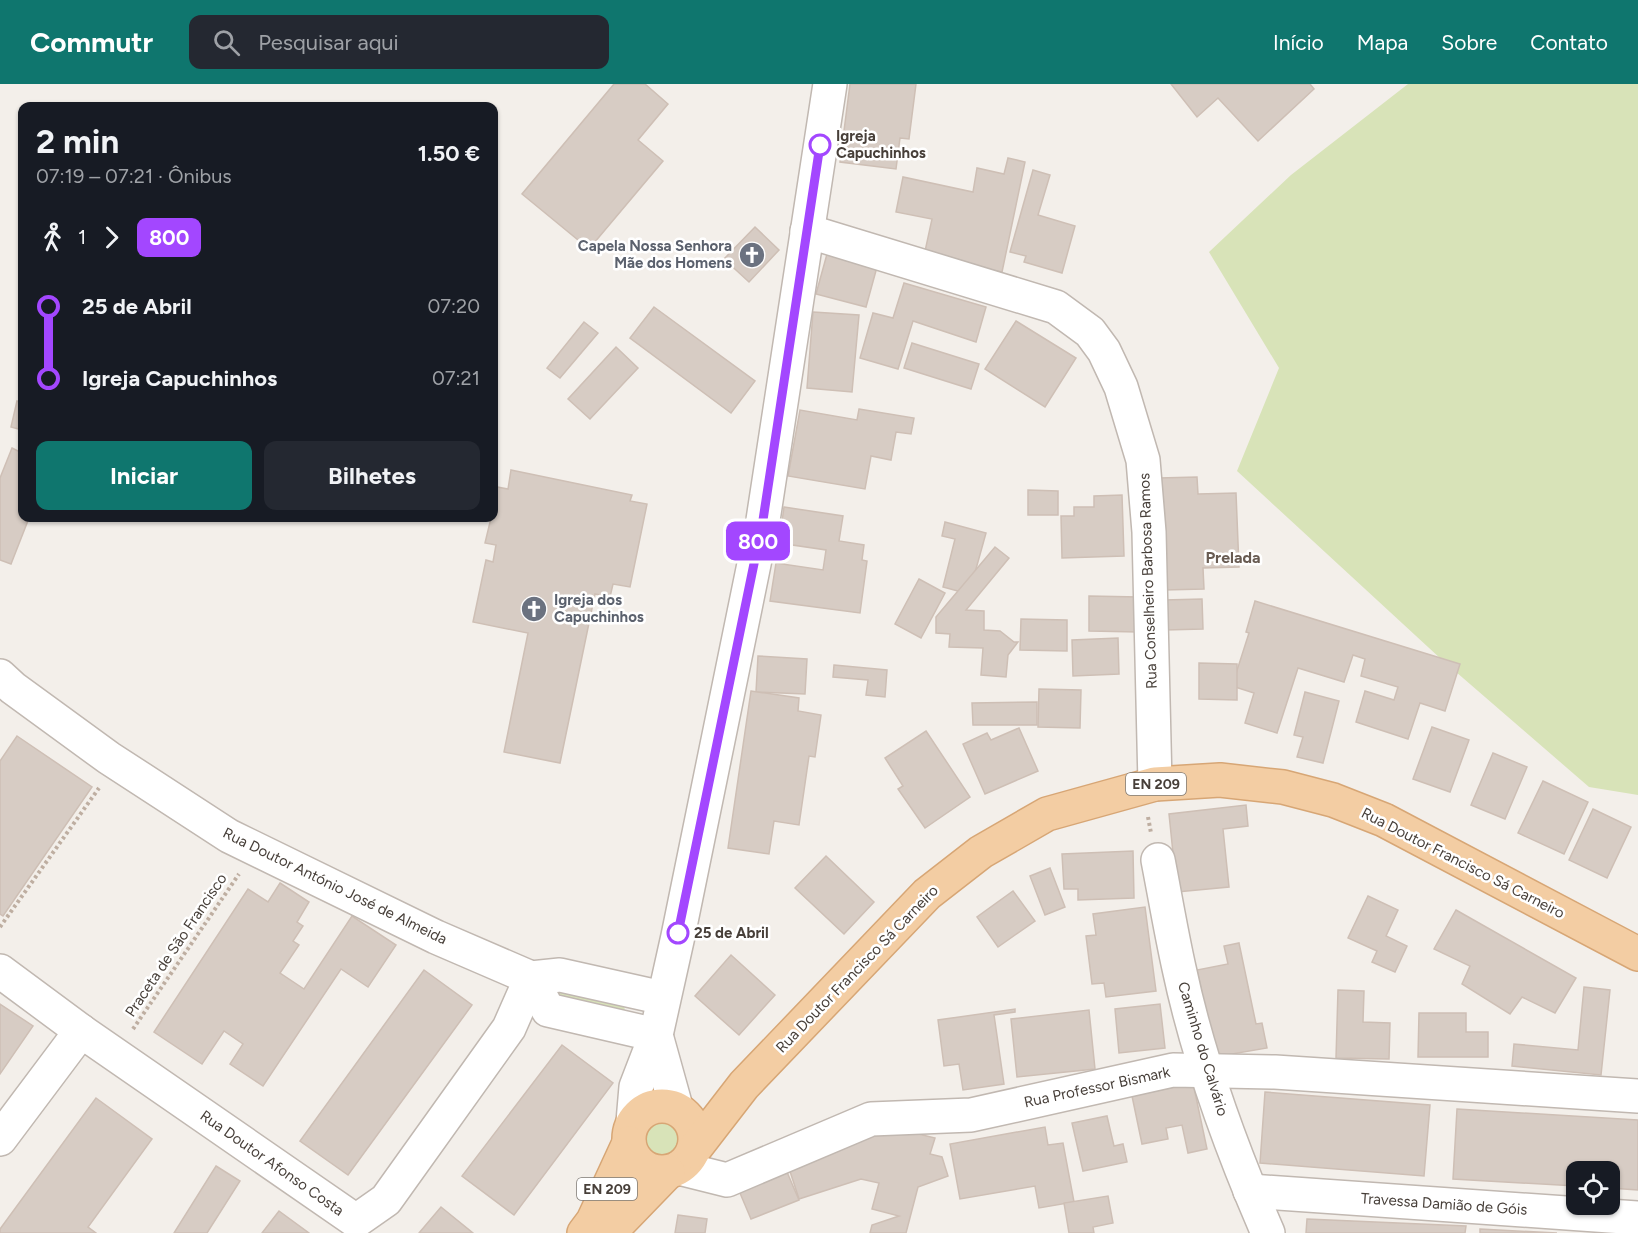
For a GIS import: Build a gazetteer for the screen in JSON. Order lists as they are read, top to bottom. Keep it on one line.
{"streets":{"main road":["EN 209","Rua Doutor Francisco Sá Carneiro"],"street":["Rua Conselheiro Barbosa Ramos","Rua Doutor António José de Almeida","Caminho do Calvário","Rua Professor Bismark","Rua Doutor Afonso Costa","Travessa Damião de Góis"],"path":["Praceta de São Francisco"]},"crossings":[["Rua Conselheiro Barbosa Ramos","Rua Doutor Francisco Sá Carneiro"],["EN 209","Rua Doutor Francisco Sá Carneiro"],["EN 209","Rua Professor Bismark"],["Rua Doutor Francisco Sá Carneiro","Rua Professor Bismark"],["Rua Doutor António José de Almeida","Praceta de São Francisco"],["Rua Doutor António José de Almeida","Rua Doutor Afonso Costa"],["Praceta de São Francisco","Rua Doutor Afonso Costa"],["Caminho do Calvário","Rua Professor Bismark"],["Caminho do Calvário","Travessa Damião de Góis"]],"districts":["Prelada"],"places":{"other":["Igreja Capuchinhos","25 de Abril"],"church":["Capela Nossa Senhora Mãe dos Homens","Igreja dos Capuchinhos"]},"lines":["bus line 800"],"page":{"header":"Commutr","search":"Pesquisar aqui","nav":["Início","Mapa","Sobre","Contato"],"on_map":"800","heading":["2 min","07:19 – 07:21 · Ônibus","1.50 €"],"legs":["1","800"],"list":[{"name":"25 de Abril","value":"07:20"},{"name":"Igreja Capuchinhos","value":"07:21"}],"buttons":["Iniciar","Bilhetes"]}}
